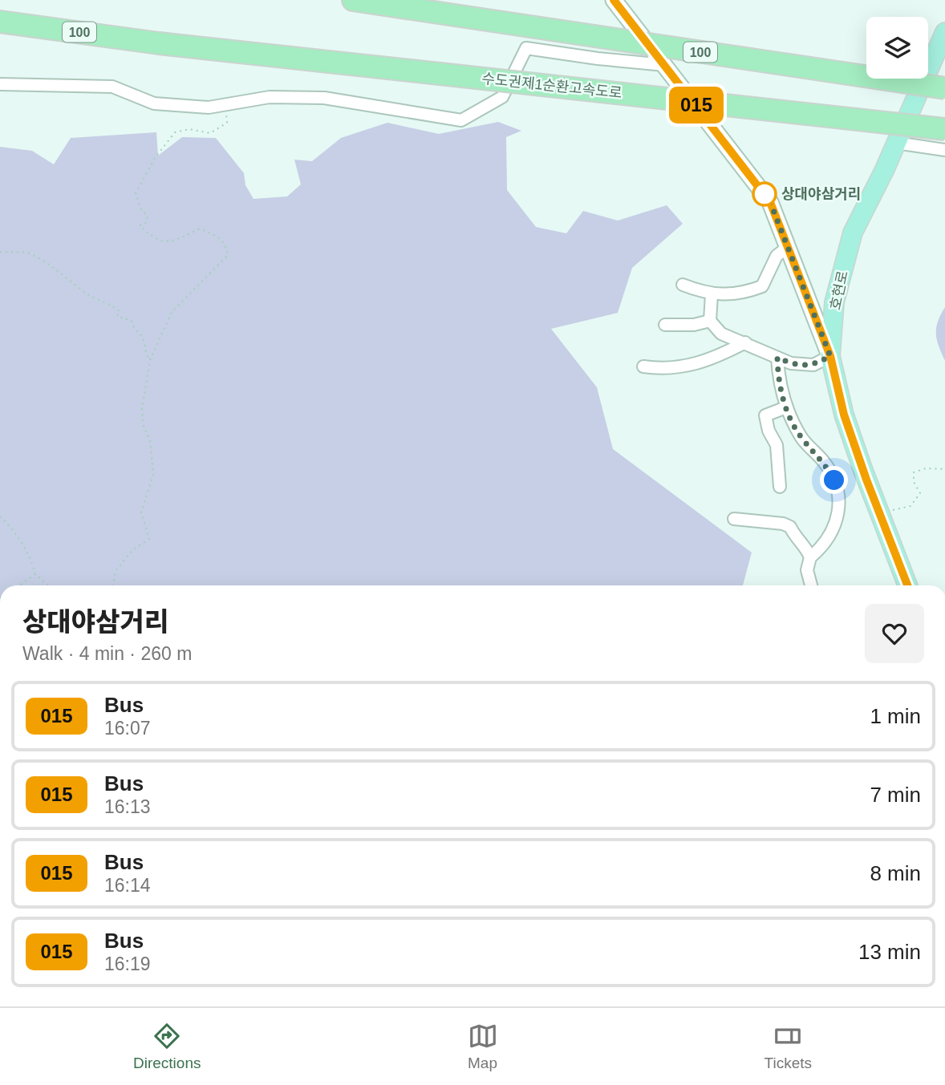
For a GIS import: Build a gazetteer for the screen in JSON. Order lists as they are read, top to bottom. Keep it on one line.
{"streets":{"highway":["100","수도권제1순환고속도로"],"main road":["호현로"]},"places":["상대야삼거리"],"lines":["bus line 015"],"page":{"on_map":"015","heading":["상대야삼거리","Walk · 4 min · 260 m"],"list":[{"mark":"015","name":"Bus","note":"16:07","value":"1 min"},{"mark":"015","name":"Bus","note":"16:13","value":"7 min"},{"mark":"015","name":"Bus","note":"16:14","value":"8 min"},{"mark":"015","name":"Bus","note":"16:19","value":"13 min"}],"tabs":["Directions","Map","Tickets"]}}
